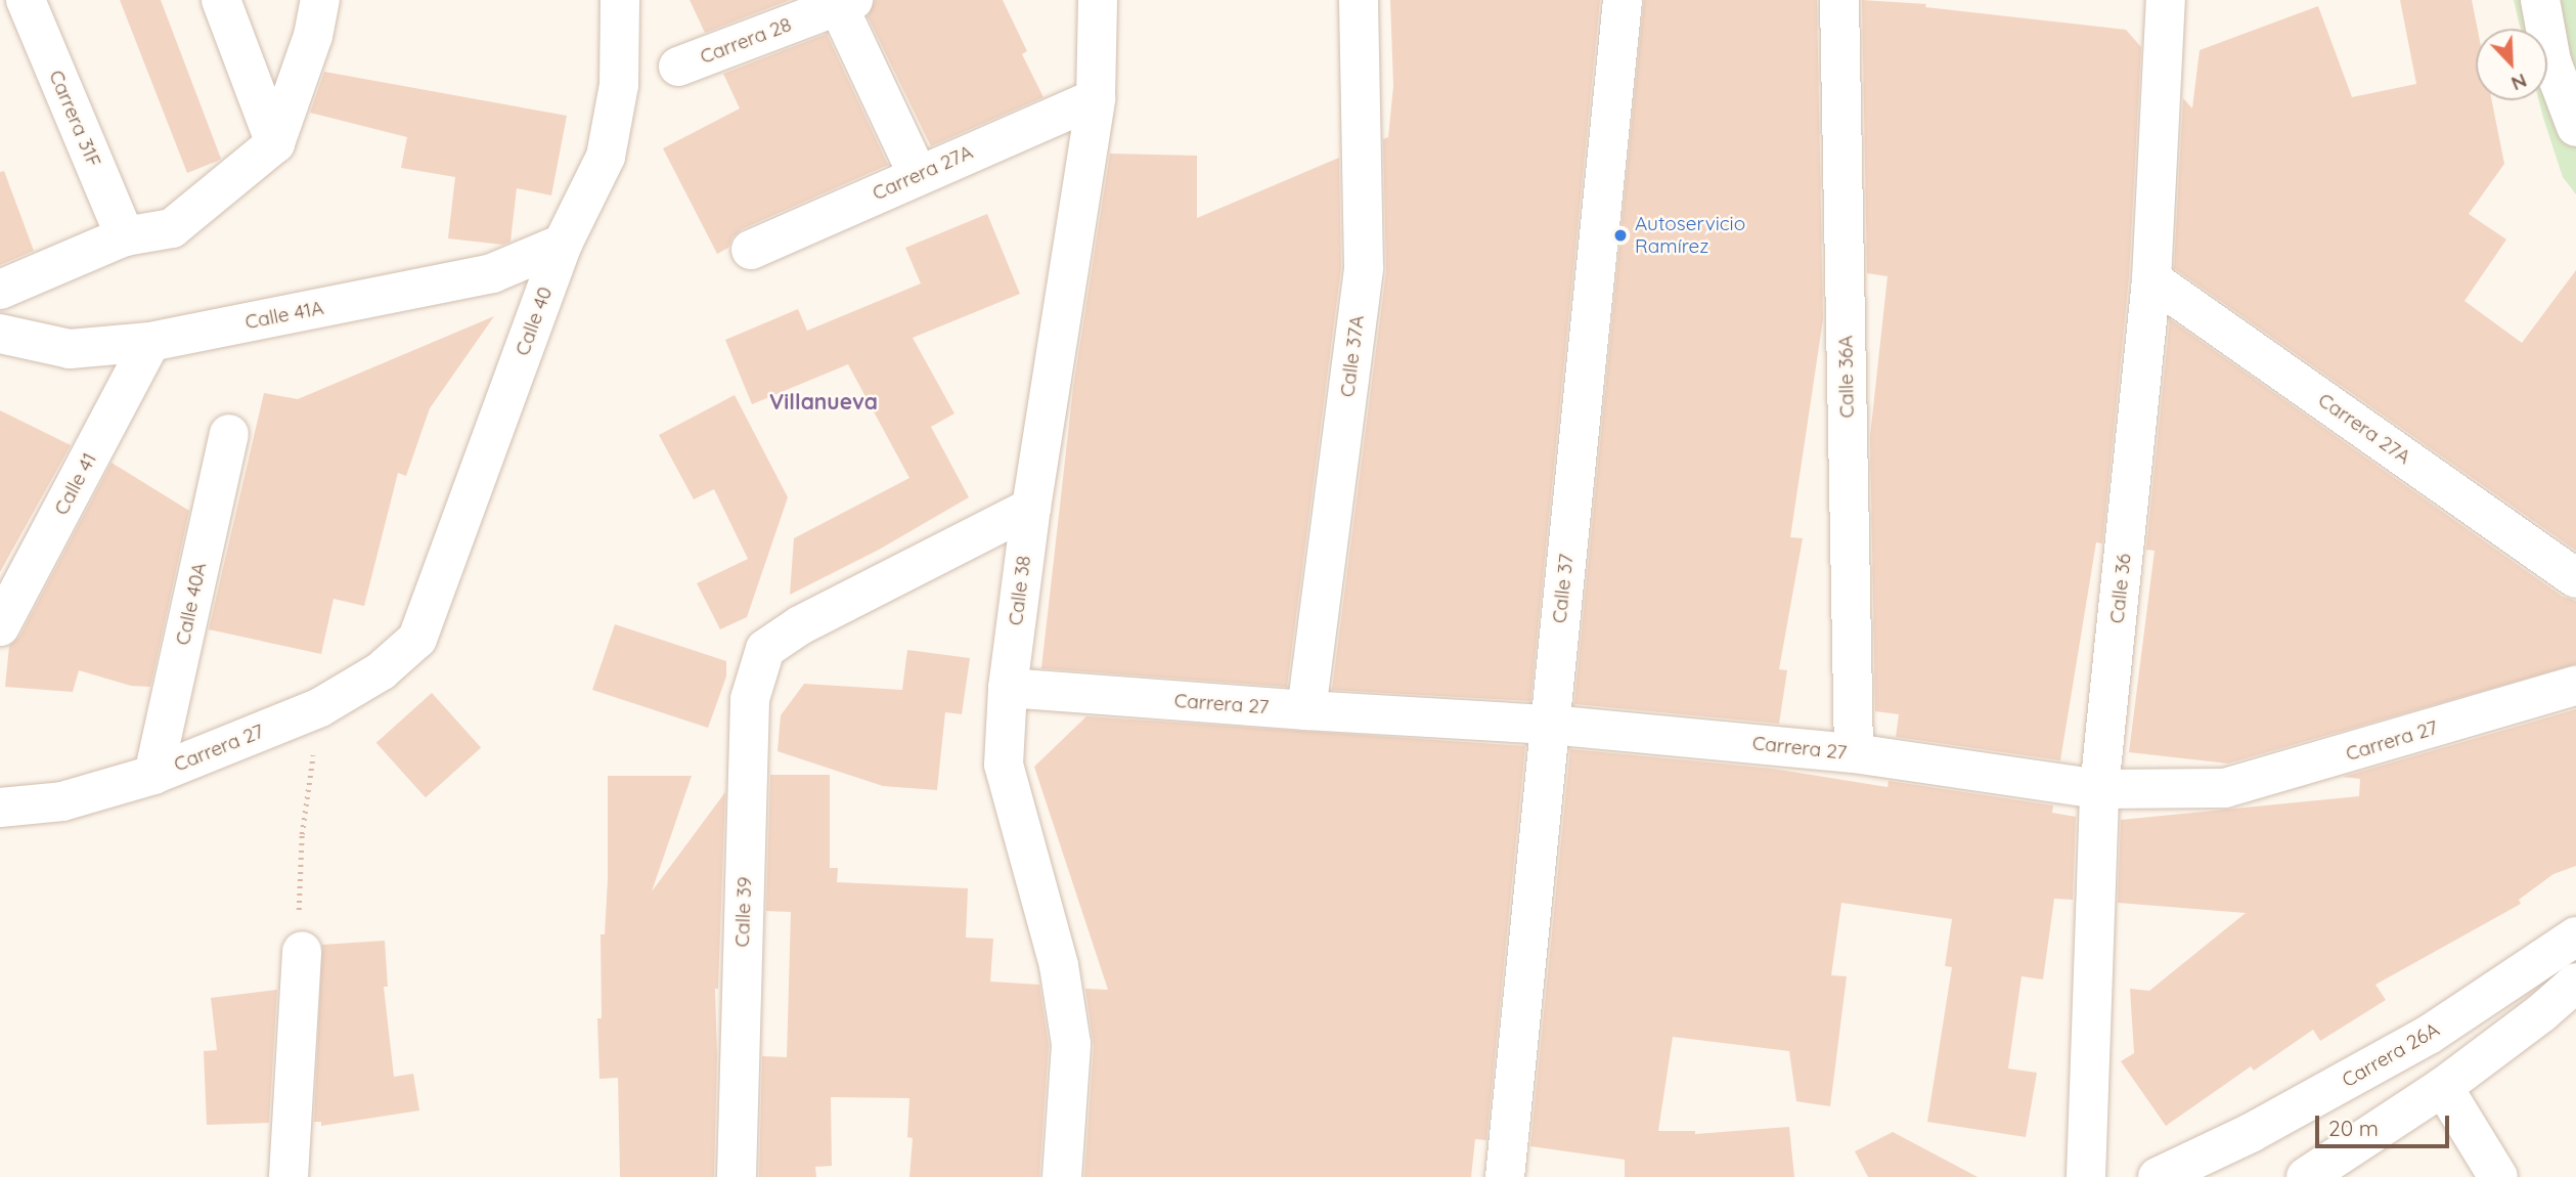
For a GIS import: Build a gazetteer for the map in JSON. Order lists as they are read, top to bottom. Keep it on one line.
{"streets":{"street":["Carrera 28","Carrera 31F","Carrera 27A","Calle 41A","Calle 40","Calle 37A","Calle 36A","Calle 41","Calle 37","Calle 36","Calle 38","Calle 40A","Carrera 27","Calle 39","Carrera 26A"]},"crossings":[["Carrera 27A","Calle 36"],["Carrera 27A","Calle 38"],["Calle 41A","Calle 40"],["Calle 41A","Calle 41"],["Calle 40","Carrera 27"],["Calle 37A","Carrera 27"],["Calle 36A","Carrera 27"],["Calle 37","Carrera 27"],["Calle 36","Carrera 27"],["Calle 38","Carrera 27"],["Calle 38","Calle 39"],["Calle 40A","Carrera 27"]],"districts":["Villanueva"],"places":["Autoservicio Ramírez"],"scale_bar":"20 m","north":"bottom right"}
